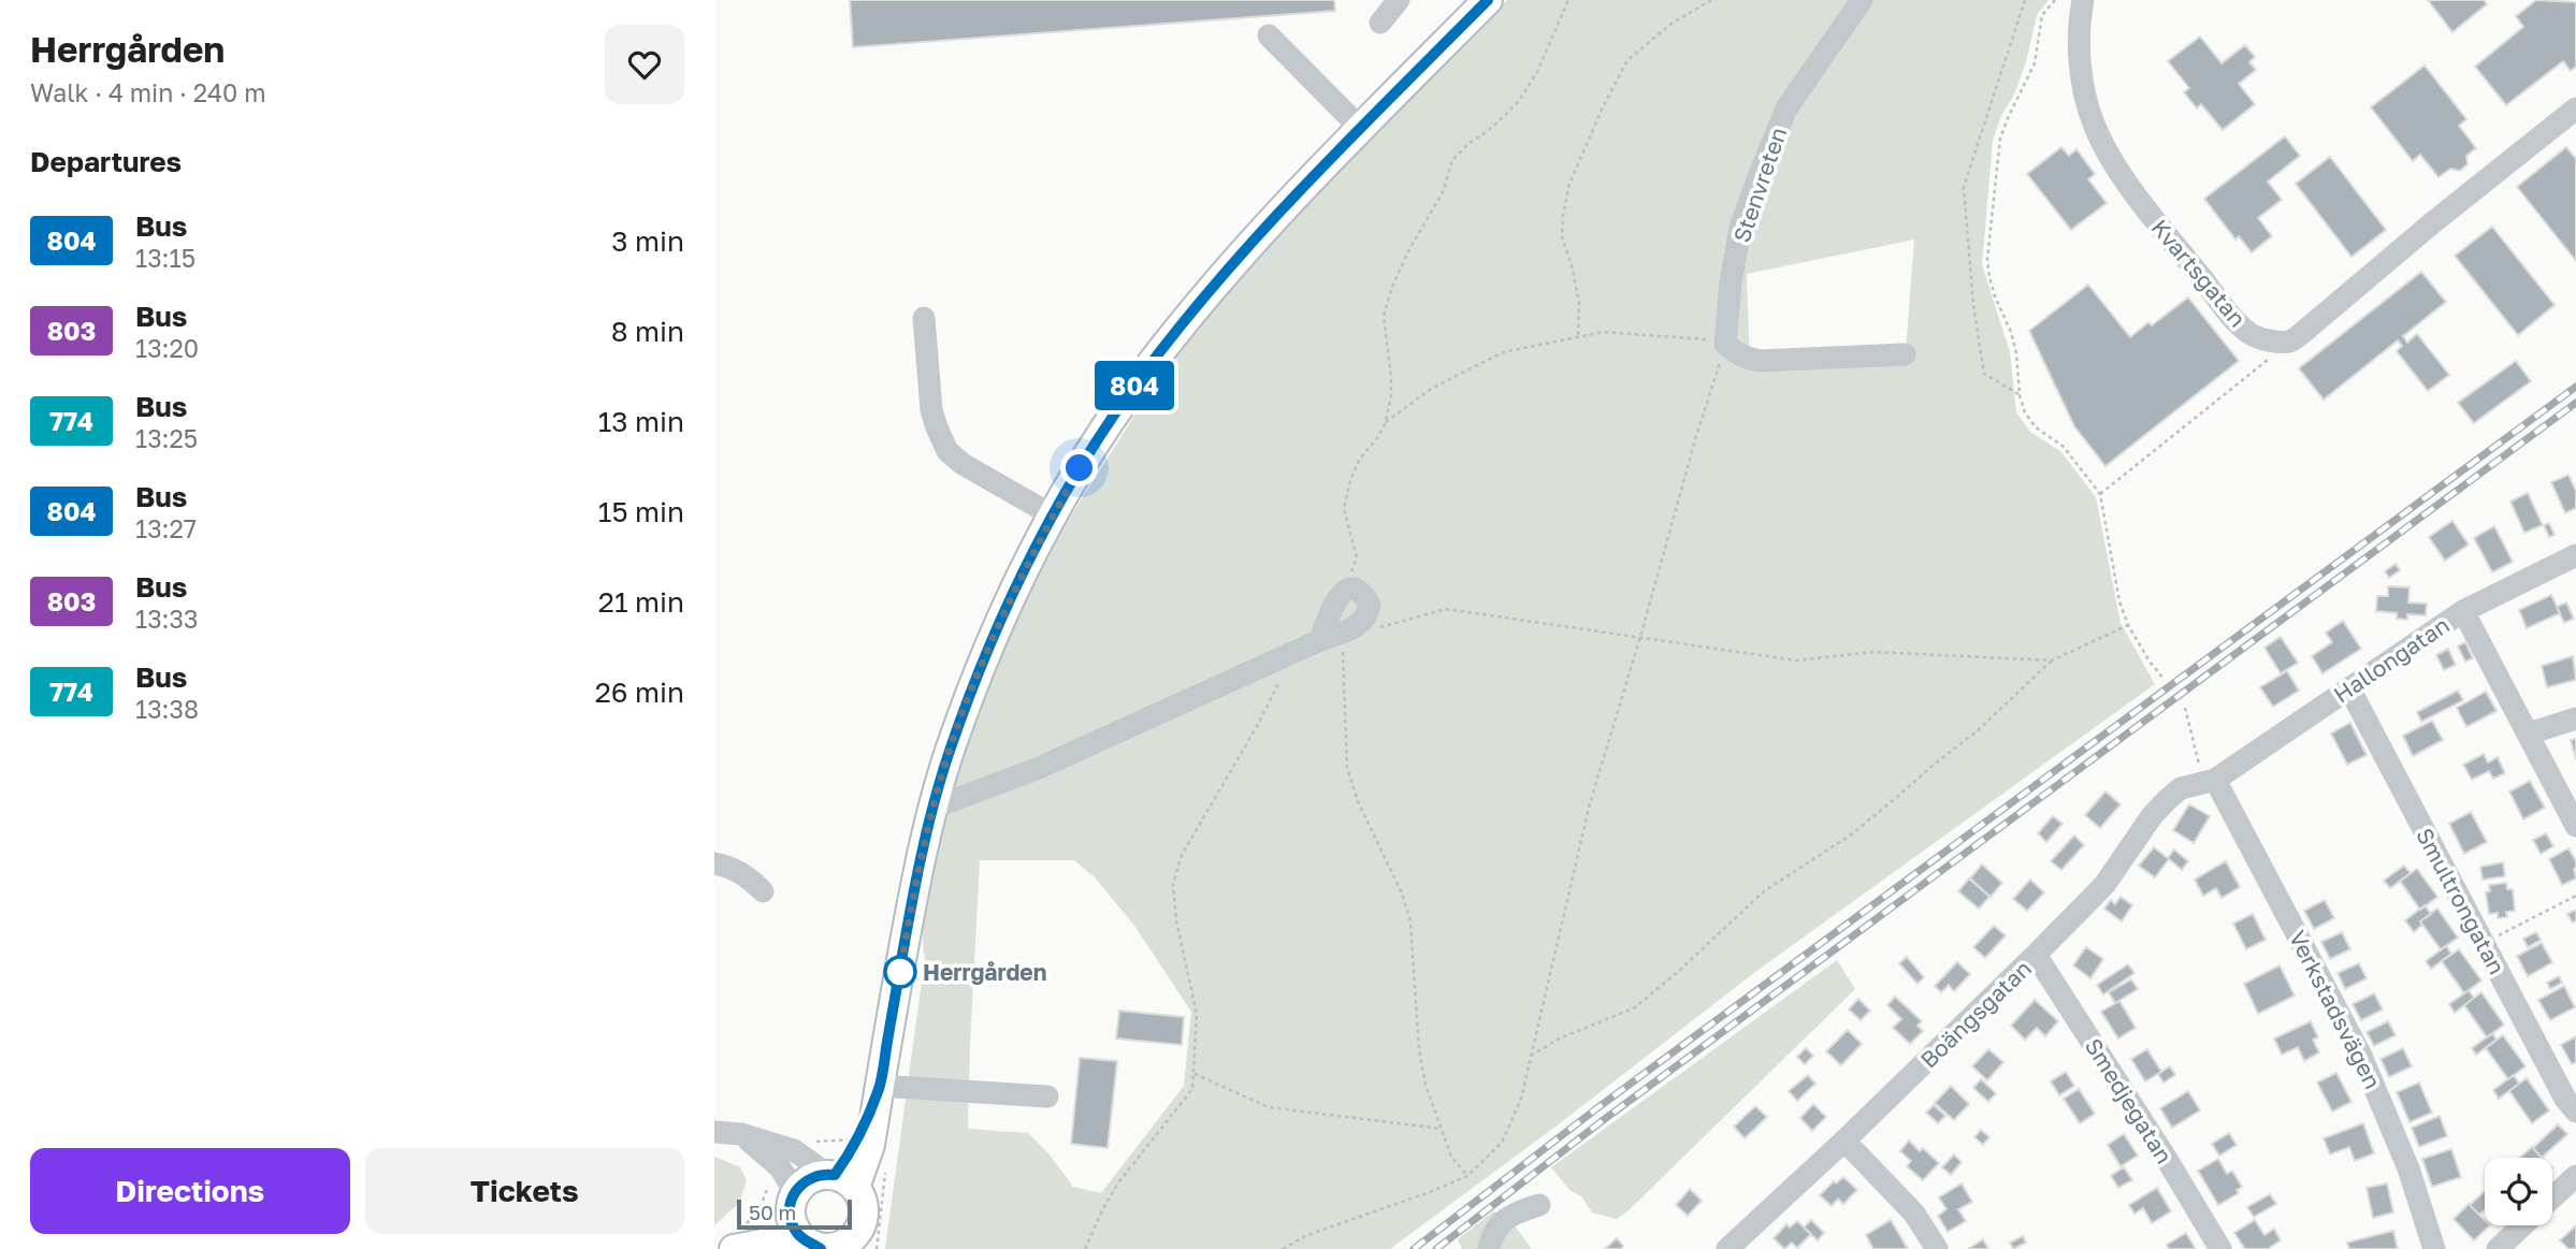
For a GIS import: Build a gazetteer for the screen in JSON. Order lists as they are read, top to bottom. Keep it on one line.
{"streets":{"street":["Stenvreten","Kvartsgatan","Hallongatan","Smultrongatan","Verkstadsvägen","Boängsgatan","Smedjegatan"]},"crossings":[["Hallongatan","Smultrongatan"],["Hallongatan","Verkstadsvägen"],["Hallongatan","Boängsgatan"],["Verkstadsvägen","Boängsgatan"],["Boängsgatan","Smedjegatan"]],"places":["Herrgården"],"lines":["bus line 804"],"scale_bar":"50 m","page":{"heading":[["Herrgården","Walk · 4 min · 240 m"],"Departures"],"on_map":"804","list":[{"mark":"804","name":"Bus","note":"13:15","value":"3 min"},{"mark":"803","name":"Bus","note":"13:20","value":"8 min"},{"mark":"774","name":"Bus","note":"13:25","value":"13 min"},{"mark":"804","name":"Bus","note":"13:27","value":"15 min"},{"mark":"803","name":"Bus","note":"13:33","value":"21 min"},{"mark":"774","name":"Bus","note":"13:38","value":"26 min"}],"buttons":["Directions","Tickets"],"scale":"50 m"}}
